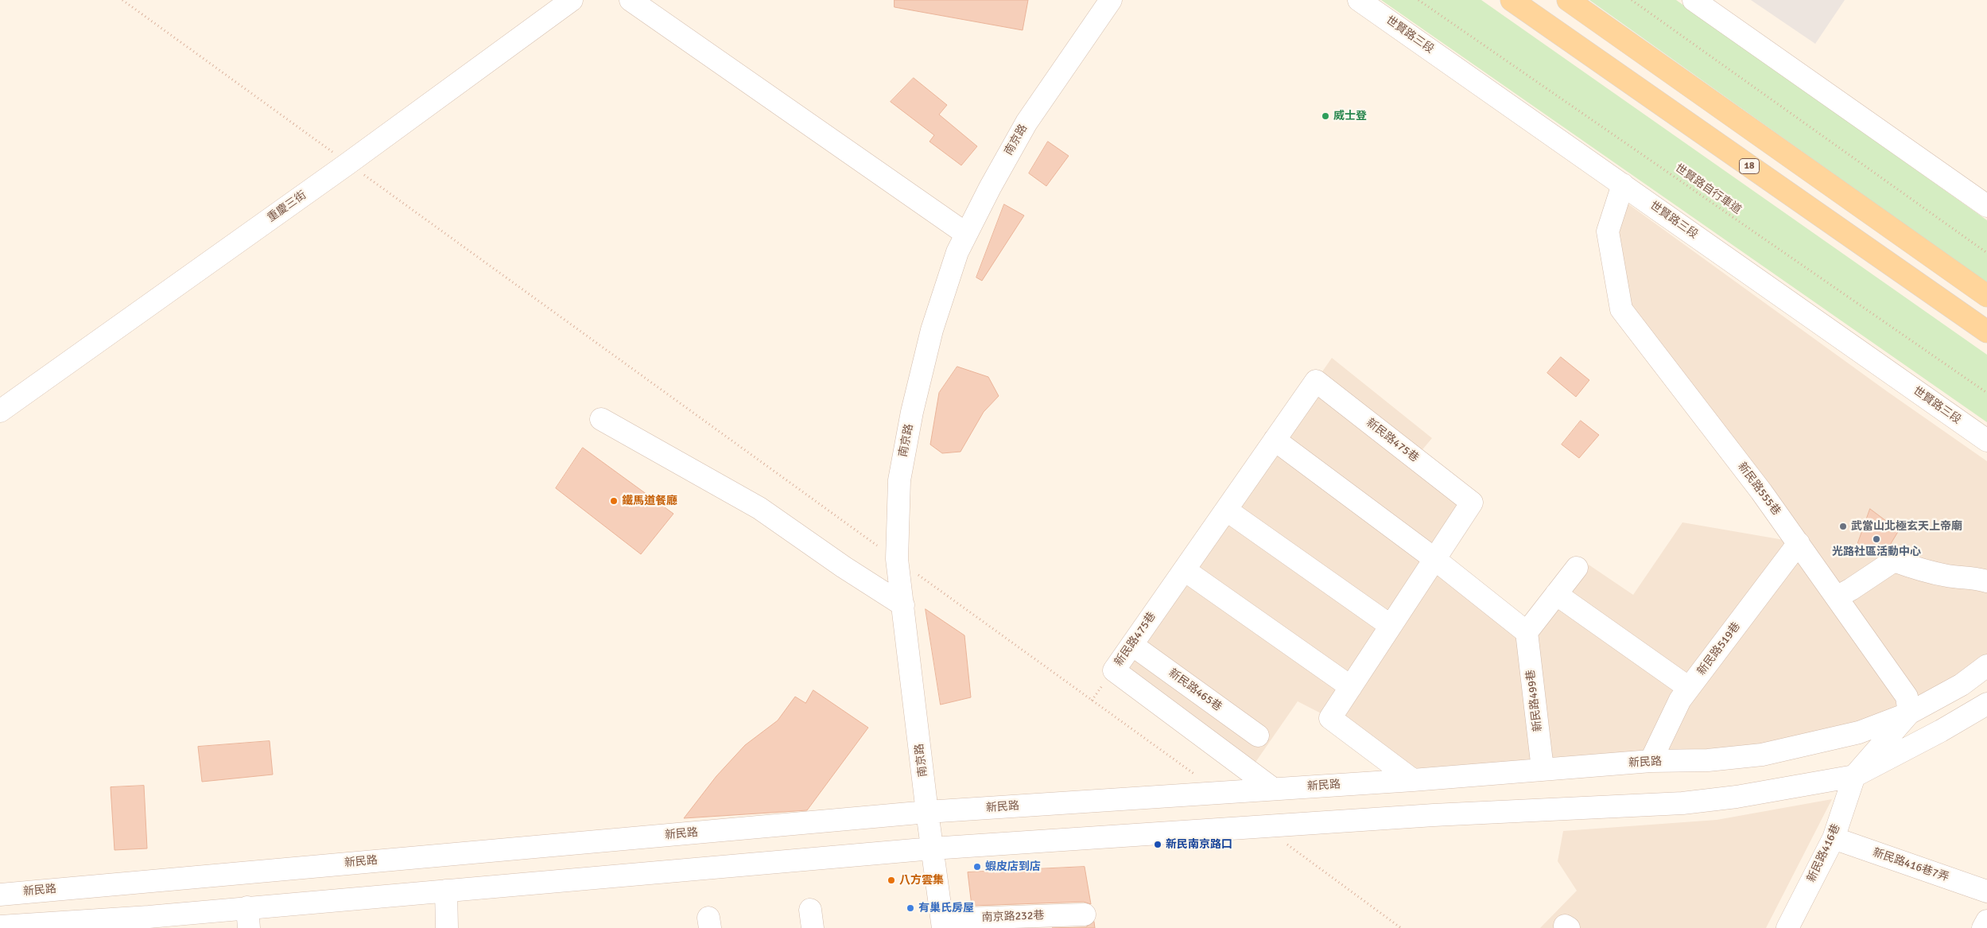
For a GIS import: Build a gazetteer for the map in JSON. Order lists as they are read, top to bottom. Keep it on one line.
{"streets":{"main road":["18"],"street":["世賢路三段","南京路","重慶三街","新民路475巷","新民路555巷","新民路519巷","新民路465巷","新民路499巷","新民路","新民路416巷","新民路416巷7弄","南京路232巷"],"path":["世賢路自行車道"]},"crossings":[["世賢路三段","新民路555巷"],["南京路","新民路"],["南京路","南京路232巷"],["新民路475巷","新民路465巷"],["新民路475巷","新民路"],["新民路555巷","新民路519巷"],["新民路555巷","新民路"],["新民路519巷","新民路"],["新民路499巷","新民路"],["新民路416巷","新民路416巷7弄"]],"places":["威士登","鐵馬道餐廳","武當山北極玄天上帝廟","光路社區活動中心","新民南京路口","蝦皮店到店","八方雲集","有巢氏房屋"]}
